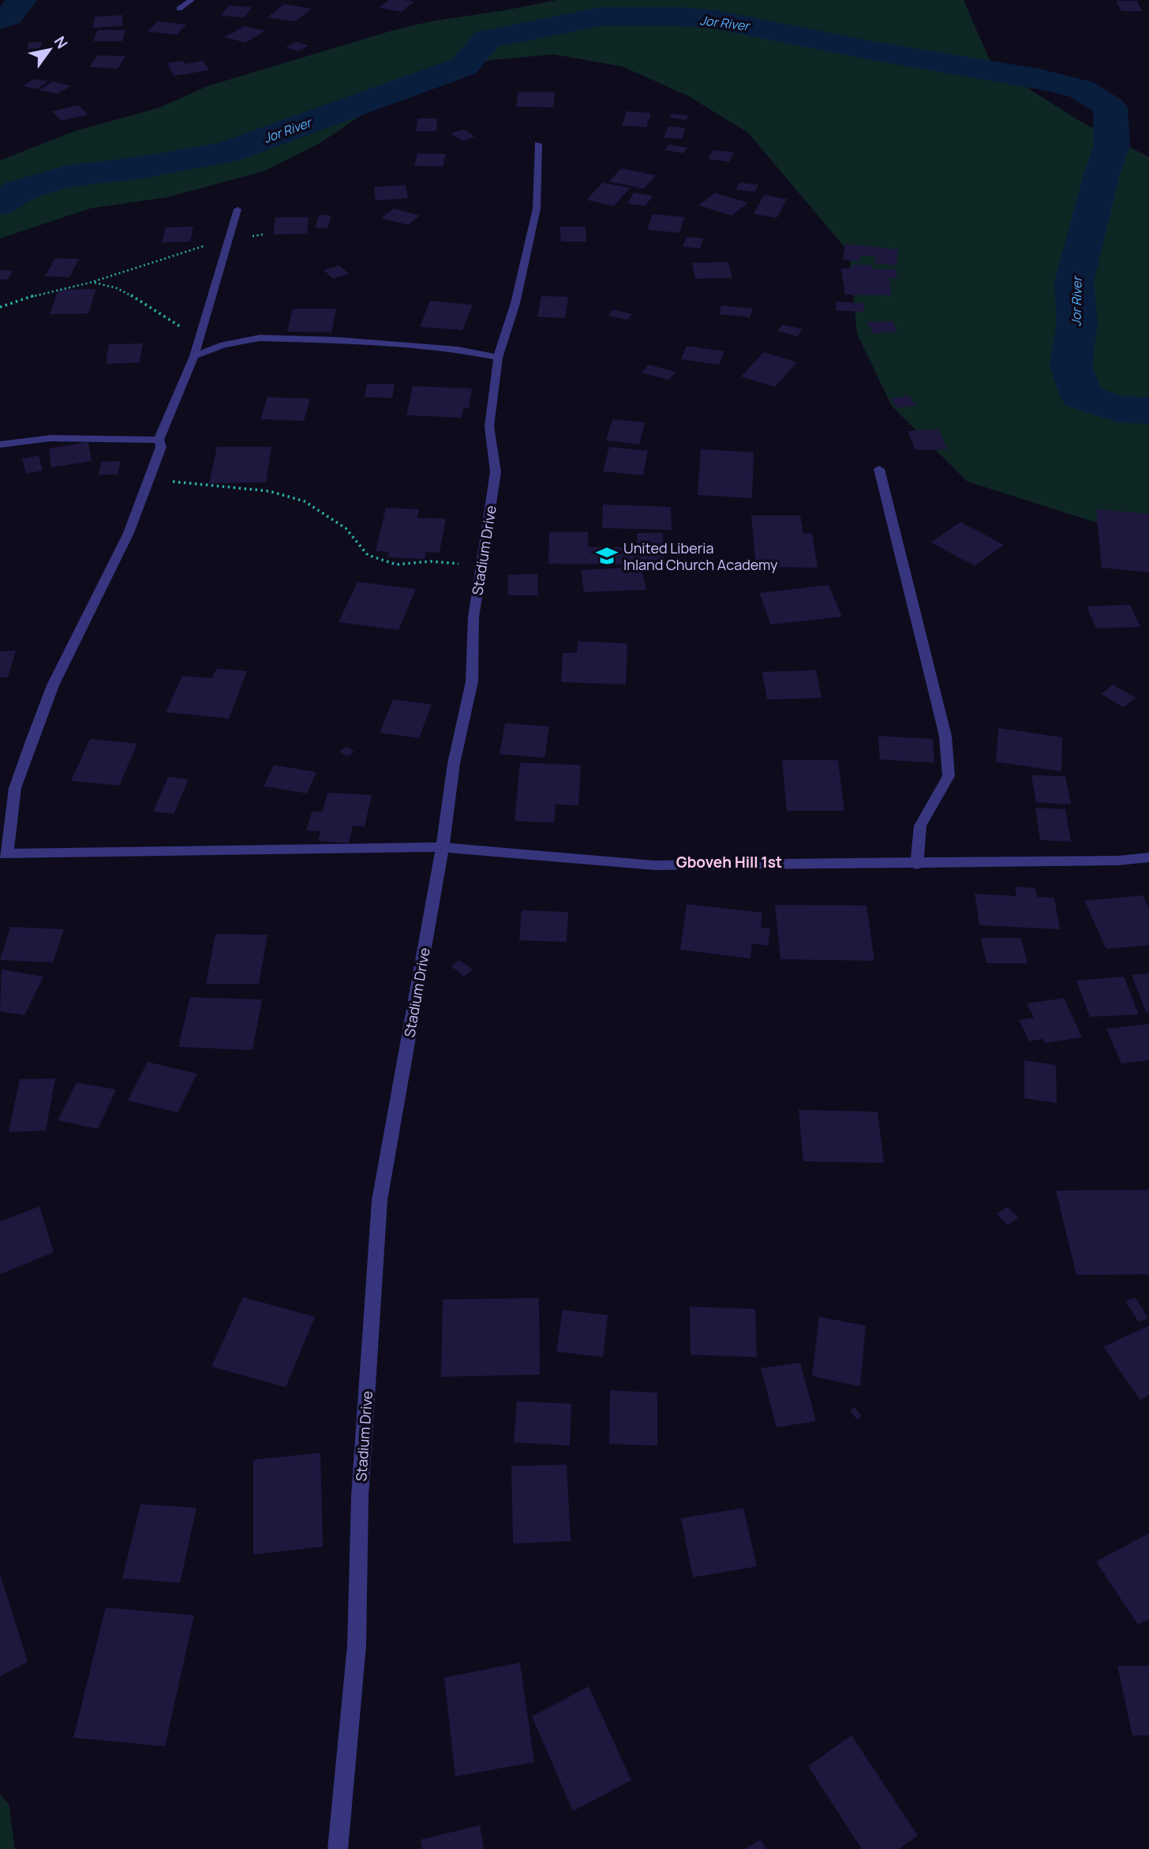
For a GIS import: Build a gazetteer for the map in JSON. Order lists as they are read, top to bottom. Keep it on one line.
{"streets":{"street":["Stadium Drive"]},"districts":["Gboveh Hill 1st"],"water":["Jor River"],"places":{"school or university":["United Liberia Inland Church Academy"]},"north":"top right"}
